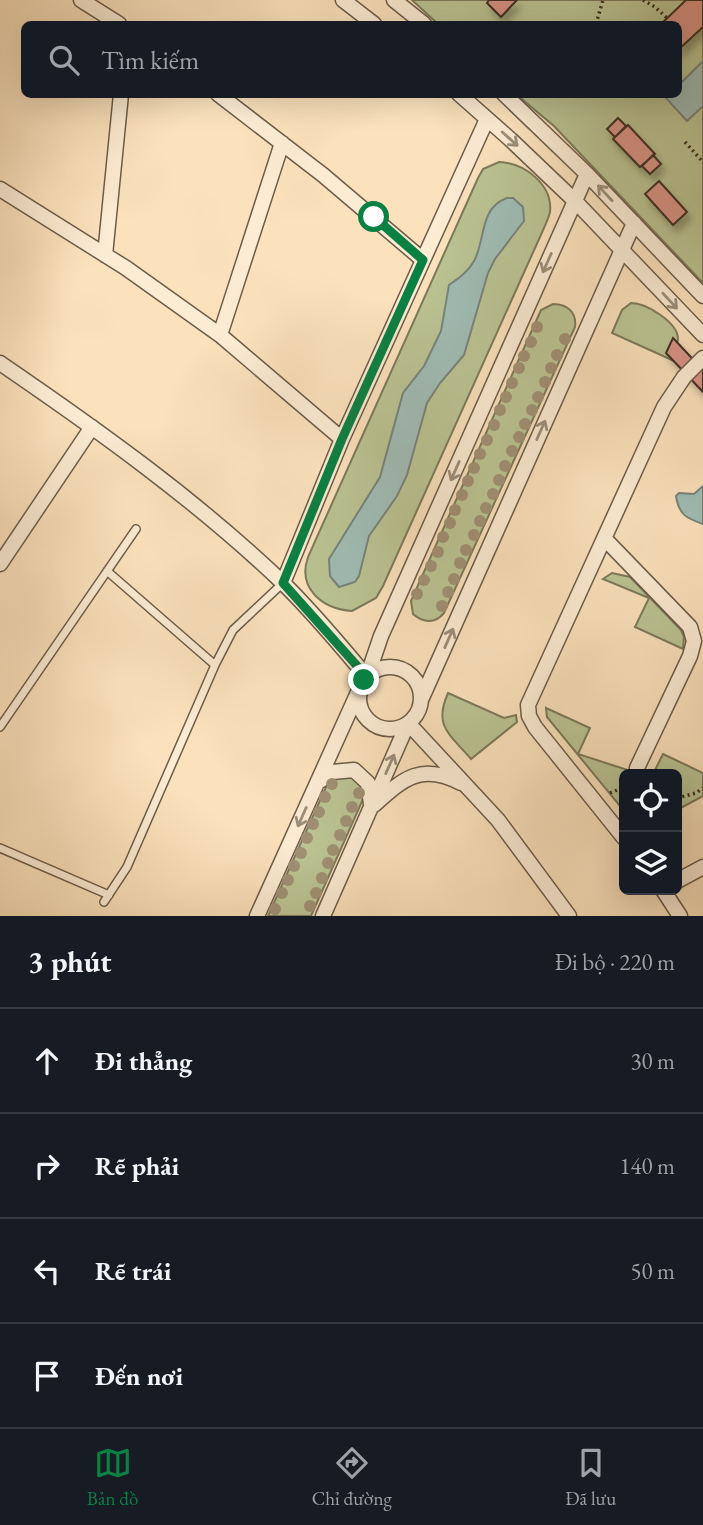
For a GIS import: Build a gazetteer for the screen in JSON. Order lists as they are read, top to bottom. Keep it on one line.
{"page":{"search":"Tìm kiếm","heading":["3 phút","Đi bộ · 220 m"],"list":[["Đi thẳng","30 m"],["Rẽ phải","140 m"],["Rẽ trái","50 m"],"Đến nơi"],"nav":["Bản đồ","Chỉ đường","Đã lưu"]}}
